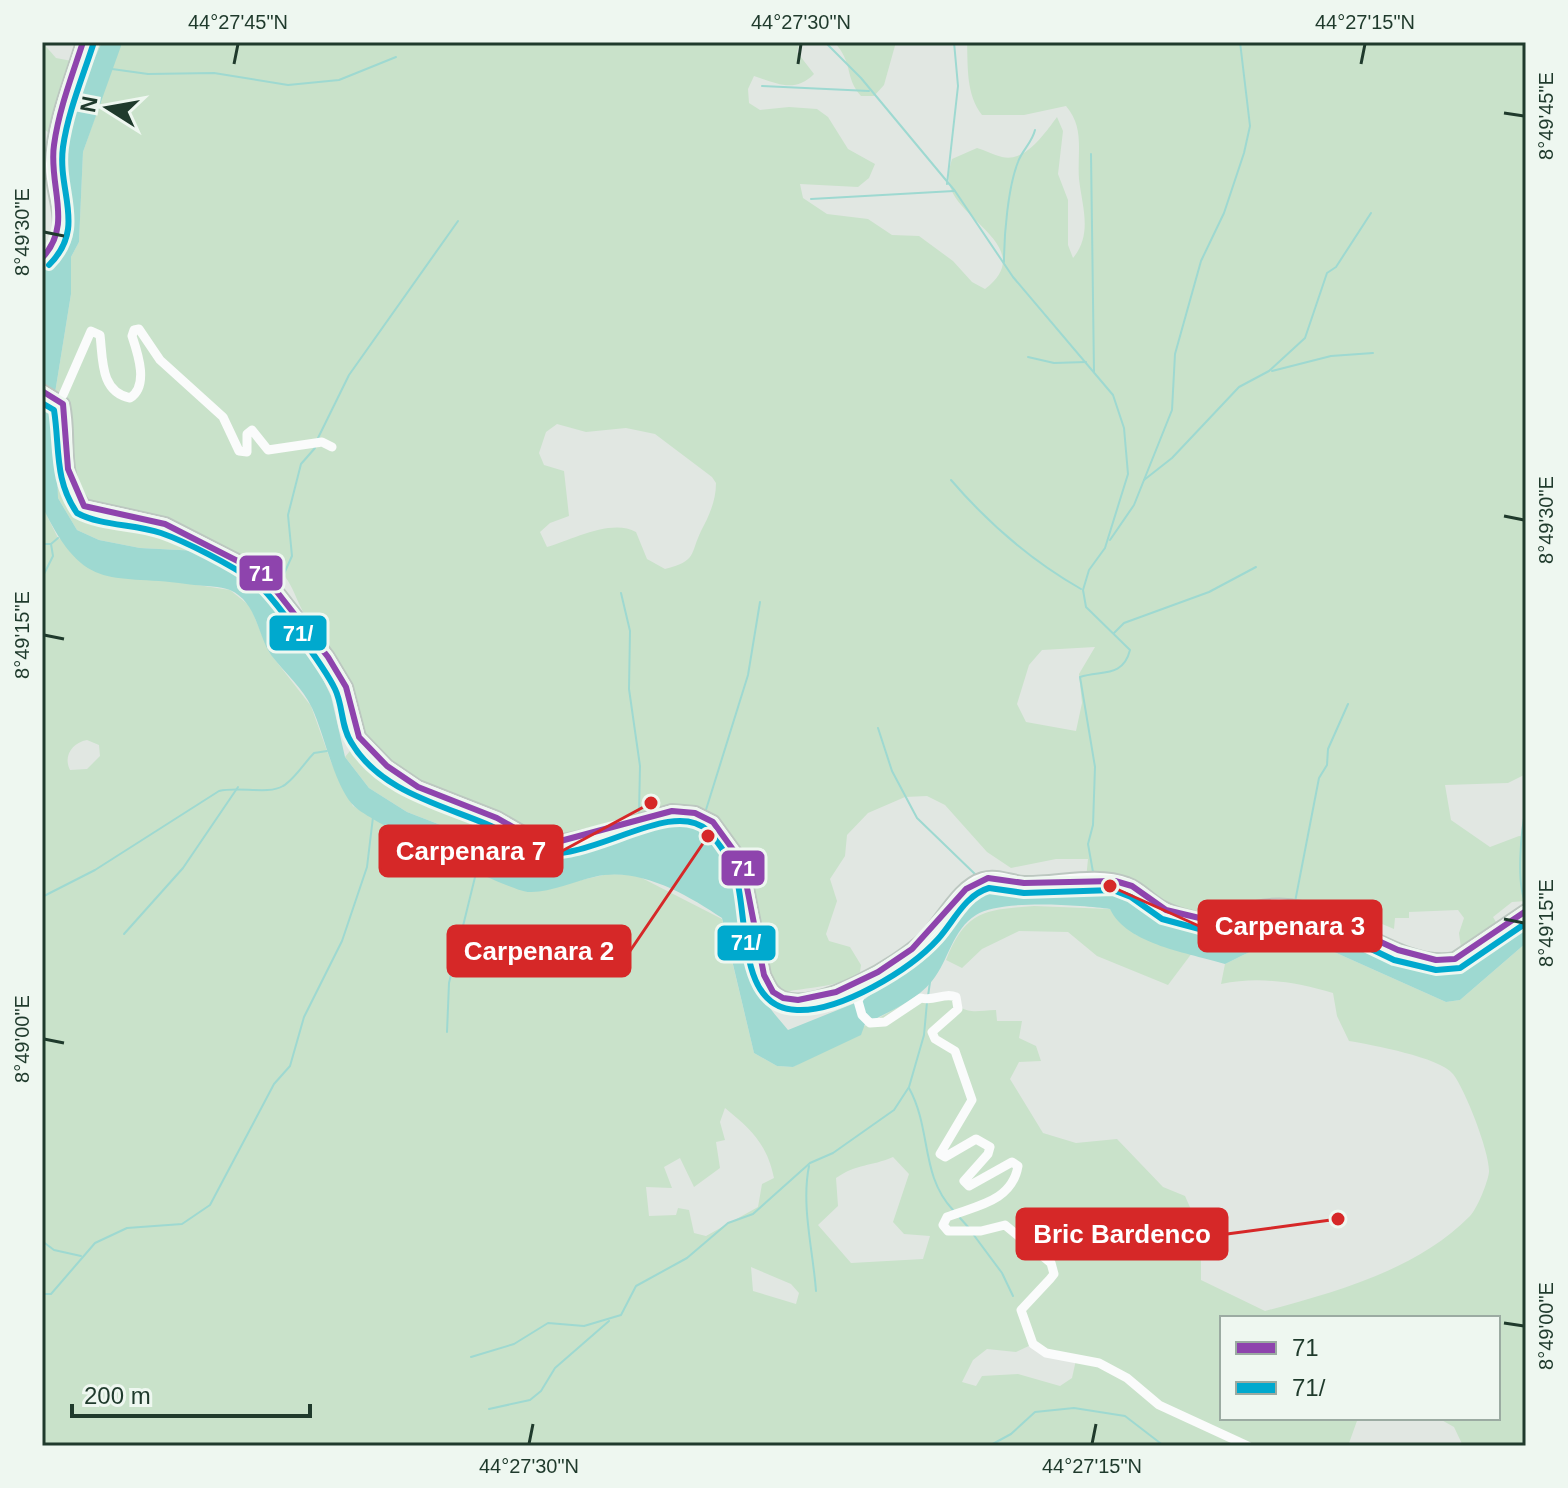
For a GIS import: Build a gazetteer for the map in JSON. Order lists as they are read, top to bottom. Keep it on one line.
{"places":["Carpenara 7","Carpenara 2","Carpenara 3","Bric Bardenco"],"lines":["transit line 71","transit line 71/"],"legend":["71","71/"],"scale_bar":"200 m","north":"left","coordinates":["44°27'45\"N","44°27'30\"N","44°27'15\"N","8°49'45\"E","8°49'30\"E","8°49'15\"E","8°49'00\"E"]}
